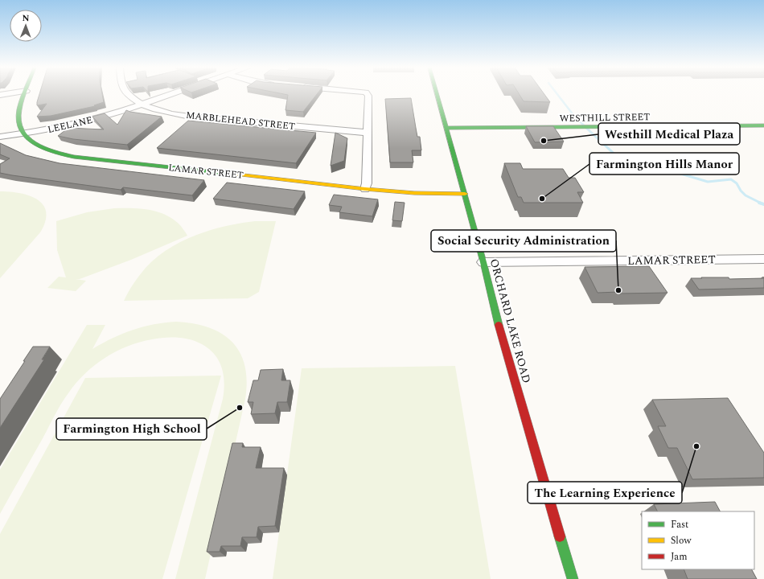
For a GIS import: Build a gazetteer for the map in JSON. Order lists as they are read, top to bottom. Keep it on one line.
{"streets":{"street":["WESTHILL STREET","MARBLEHEAD STREET","LEELANE","LAMAR STREET","ORCHARD LAKE ROAD"]},"crossings":[["WESTHILL STREET","ORCHARD LAKE ROAD"],["MARBLEHEAD STREET","LEELANE"],["LEELANE","LAMAR STREET"],["LAMAR STREET","ORCHARD LAKE ROAD"]],"places":["Westhill Medical Plaza","Farmington Hills Manor","Social Security Administration","Farmington High School","The Learning Experience"],"legend":["Fast","Slow","Jam"],"north":"top"}
